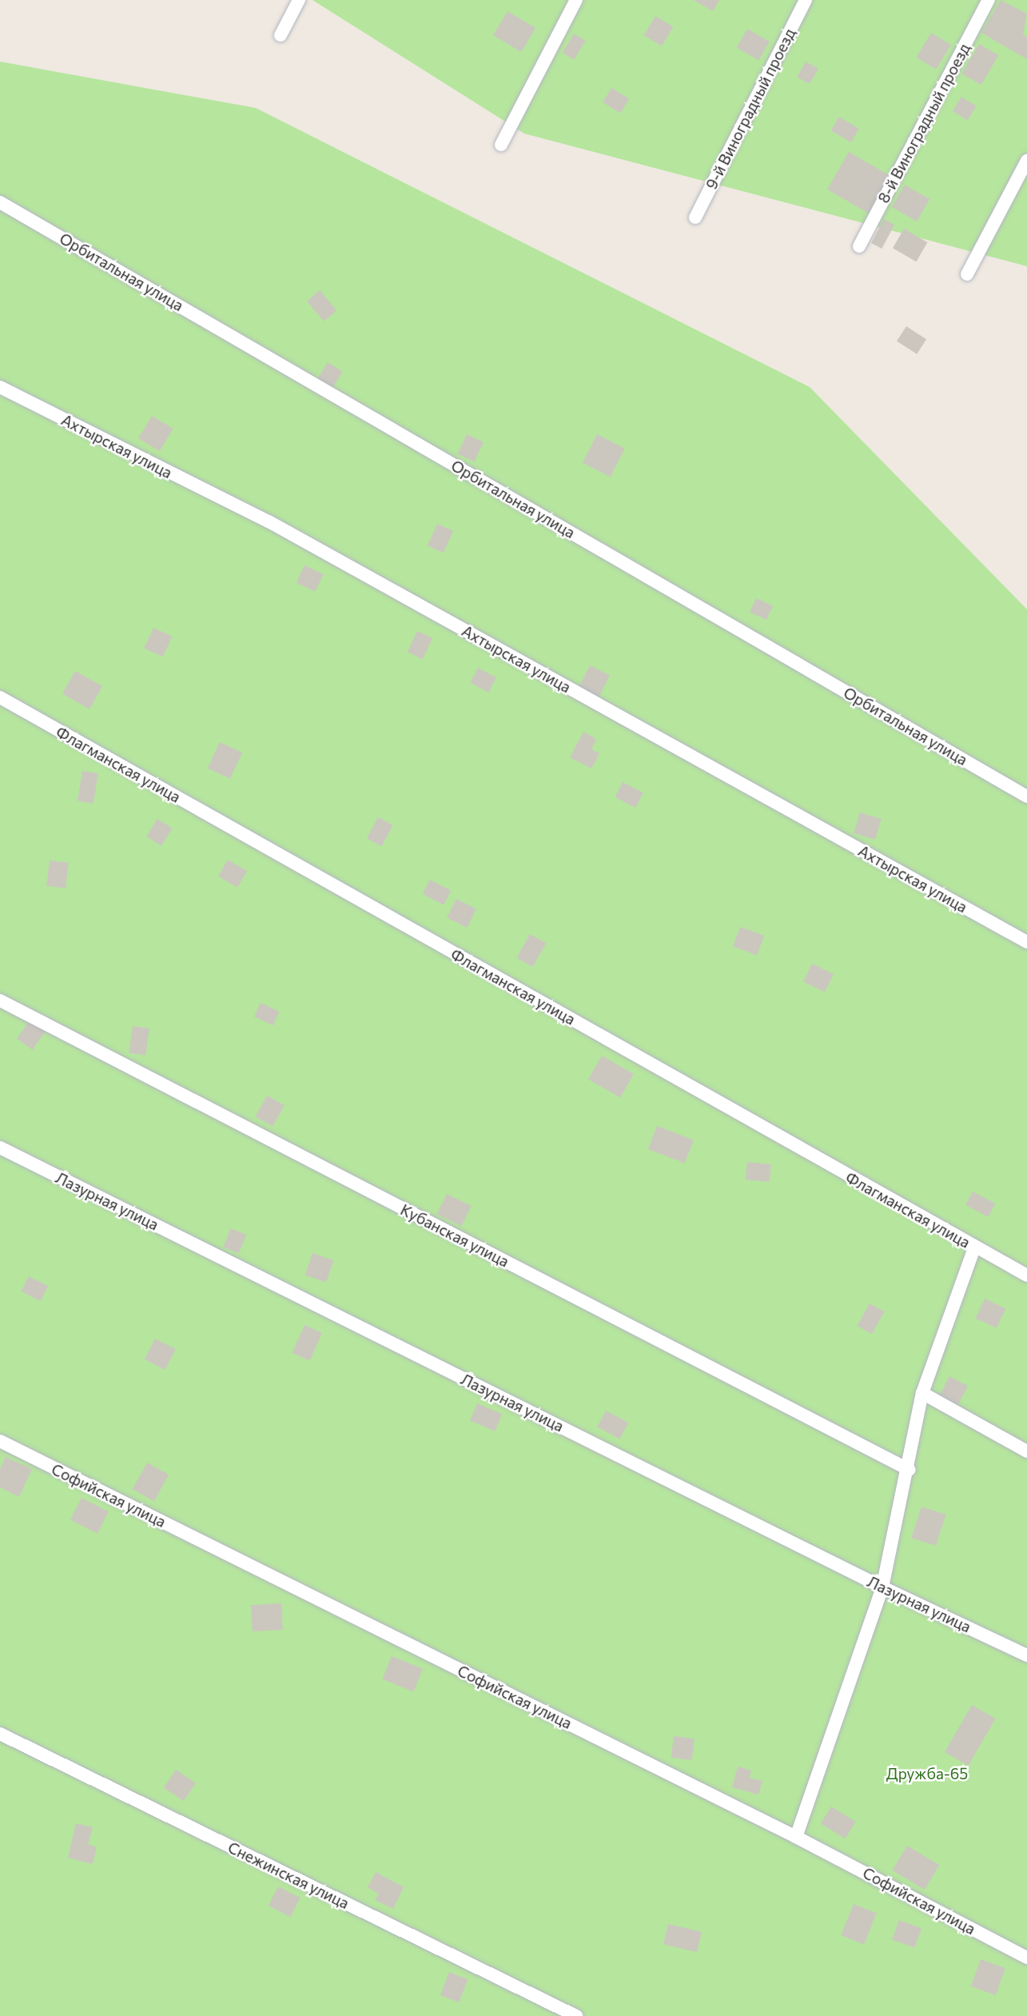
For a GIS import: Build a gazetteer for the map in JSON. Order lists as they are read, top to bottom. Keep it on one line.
{"streets":{"lane":["9-й Виноградный проезд","8-й Виноградный проезд","Орбитальная улица","Ахтырская улица","Флагманская улица","Лазурная улица","Кубанская улица","Софийская улица","Снежинская улица"]},"parks":["Дружба-65"]}
